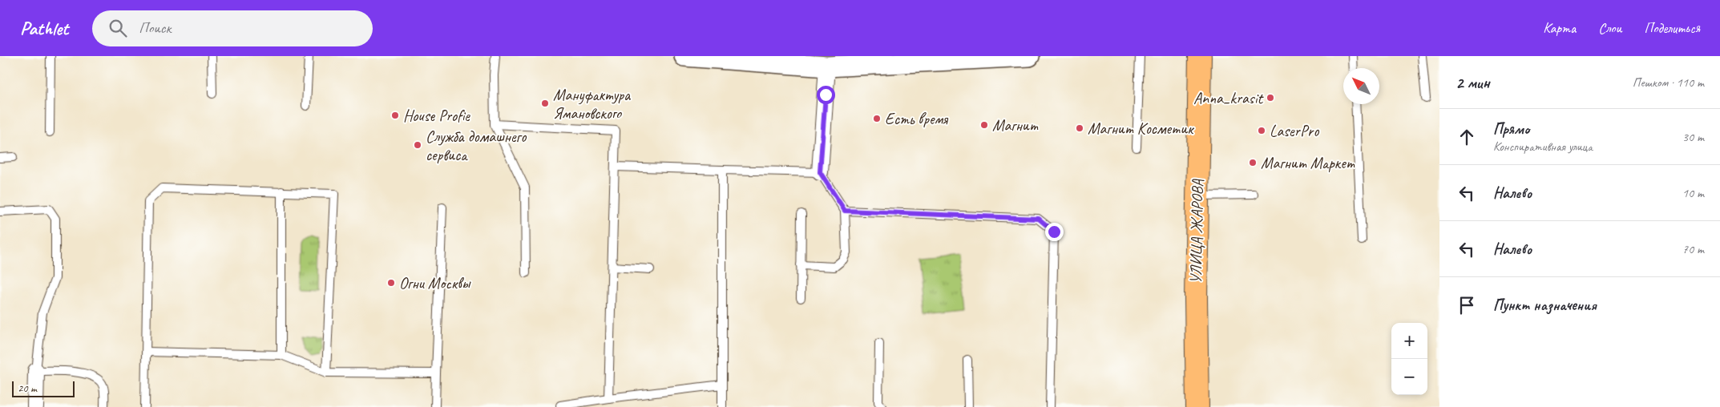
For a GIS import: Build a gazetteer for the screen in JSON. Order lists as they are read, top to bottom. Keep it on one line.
{"streets":{"main road":["УЛИЦА ЖАРОВА"]},"places":["Anna_krasit","Мануфактура Ямановского","House Profie","Есть время","Магнит","Магнит Косметик","LaserPro","Служба домашнего сервиса","Магнит Маркет","Огни Москвы"],"scale_bar":"20 m","north":"top left","page":{"header":"Pathlet","search":"Поиск","nav":["Карта","Слои","Поделиться"],"heading":["2 мин","Пешком · 110 m"],"list":[["Прямо","Конспиративная улица","30 m"],["Налево","10 m"],["Налево","70 m"],"Пункт назначения"],"map_buttons":["+","−"],"scale":"20 m"}}
